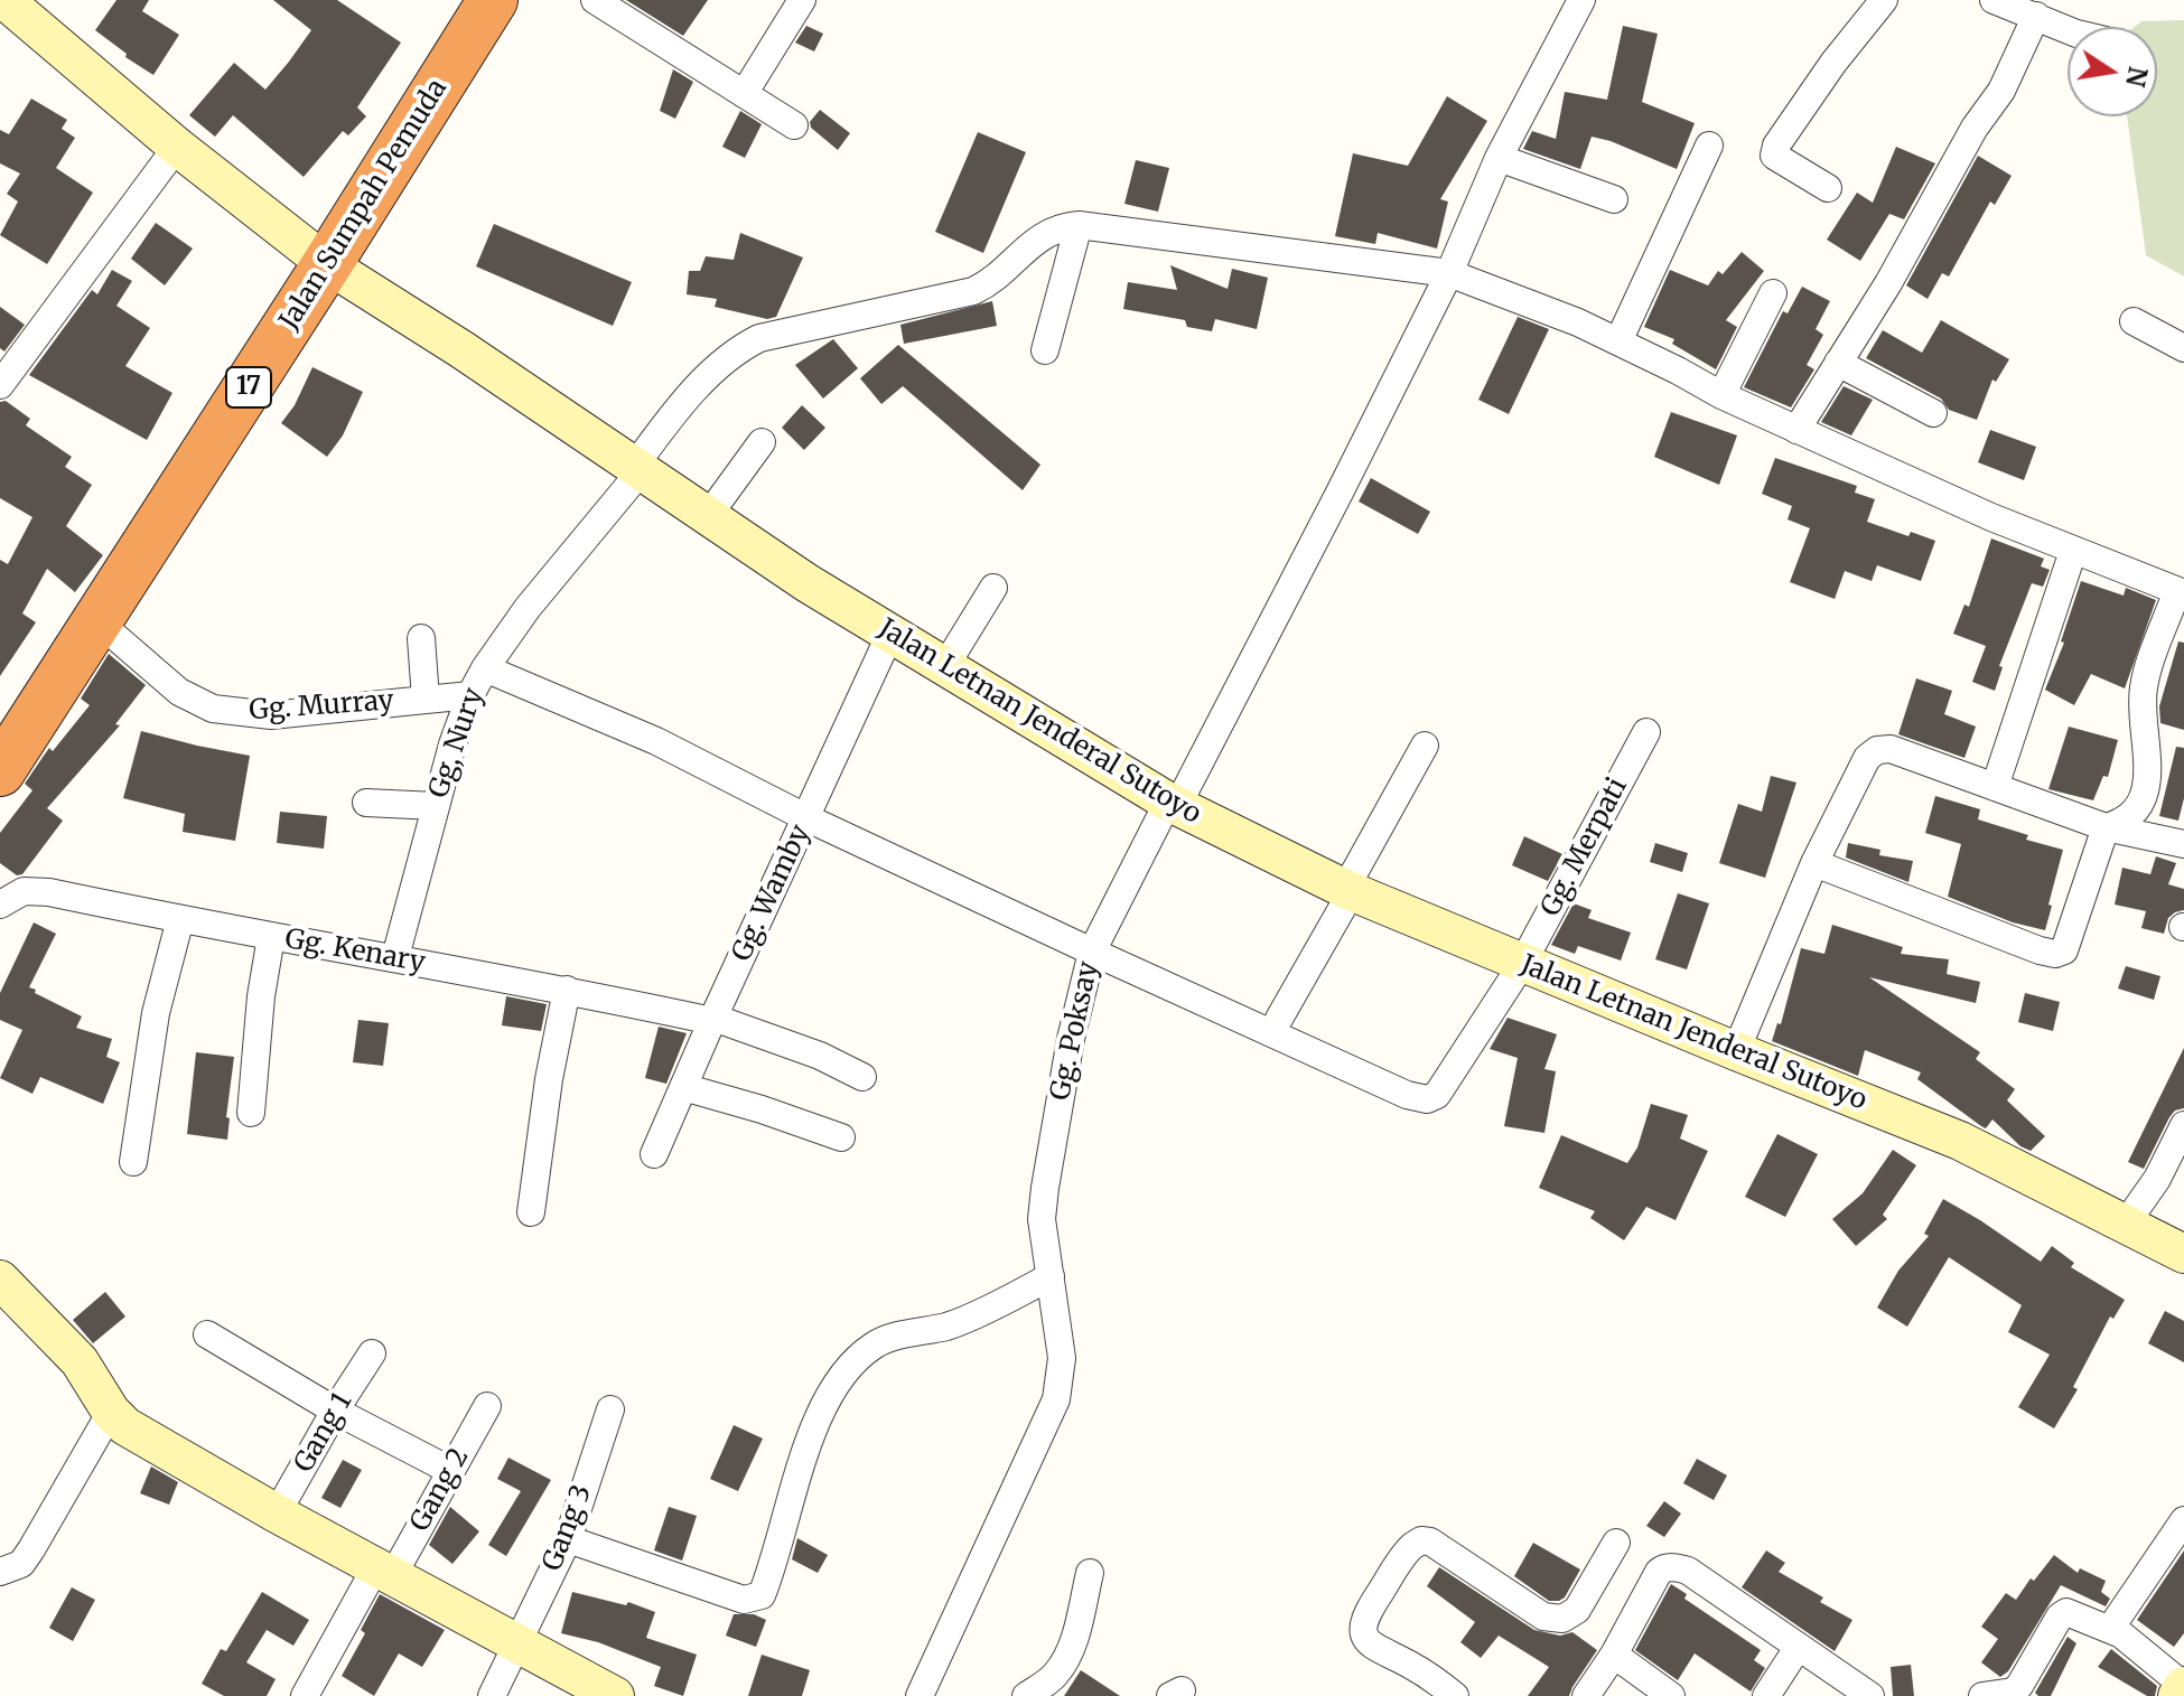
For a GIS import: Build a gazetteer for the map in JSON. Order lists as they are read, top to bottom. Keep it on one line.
{"streets":{"highway":["Jalan Sumpah Pemuda","17"],"main road":["Jalan Letnan Jenderal Sutoyo"],"street":["Gg. Murray","Gg, Nury","Gg. Merpati","Gg. Wamby","Gg. Kenary","Gg. Poksay","Gang 1","Gang 2","Gang 3"]},"crossings":[["Jalan Sumpah Pemuda","Gg. Murray"],["Jalan Sumpah Pemuda","Jalan Letnan Jenderal Sutoyo"],["Gg. Murray","Gg, Nury"],["Jalan Letnan Jenderal Sutoyo","Gg, Nury"],["Jalan Letnan Jenderal Sutoyo","Gg. Merpati"],["Jalan Letnan Jenderal Sutoyo","Gg. Wamby"],["Jalan Letnan Jenderal Sutoyo","Gg. Poksay"],["Gg, Nury","Gg. Kenary"],["Gg. Merpati","Gg. Poksay"],["Gg. Wamby","Gg. Kenary"]],"north":"right"}
